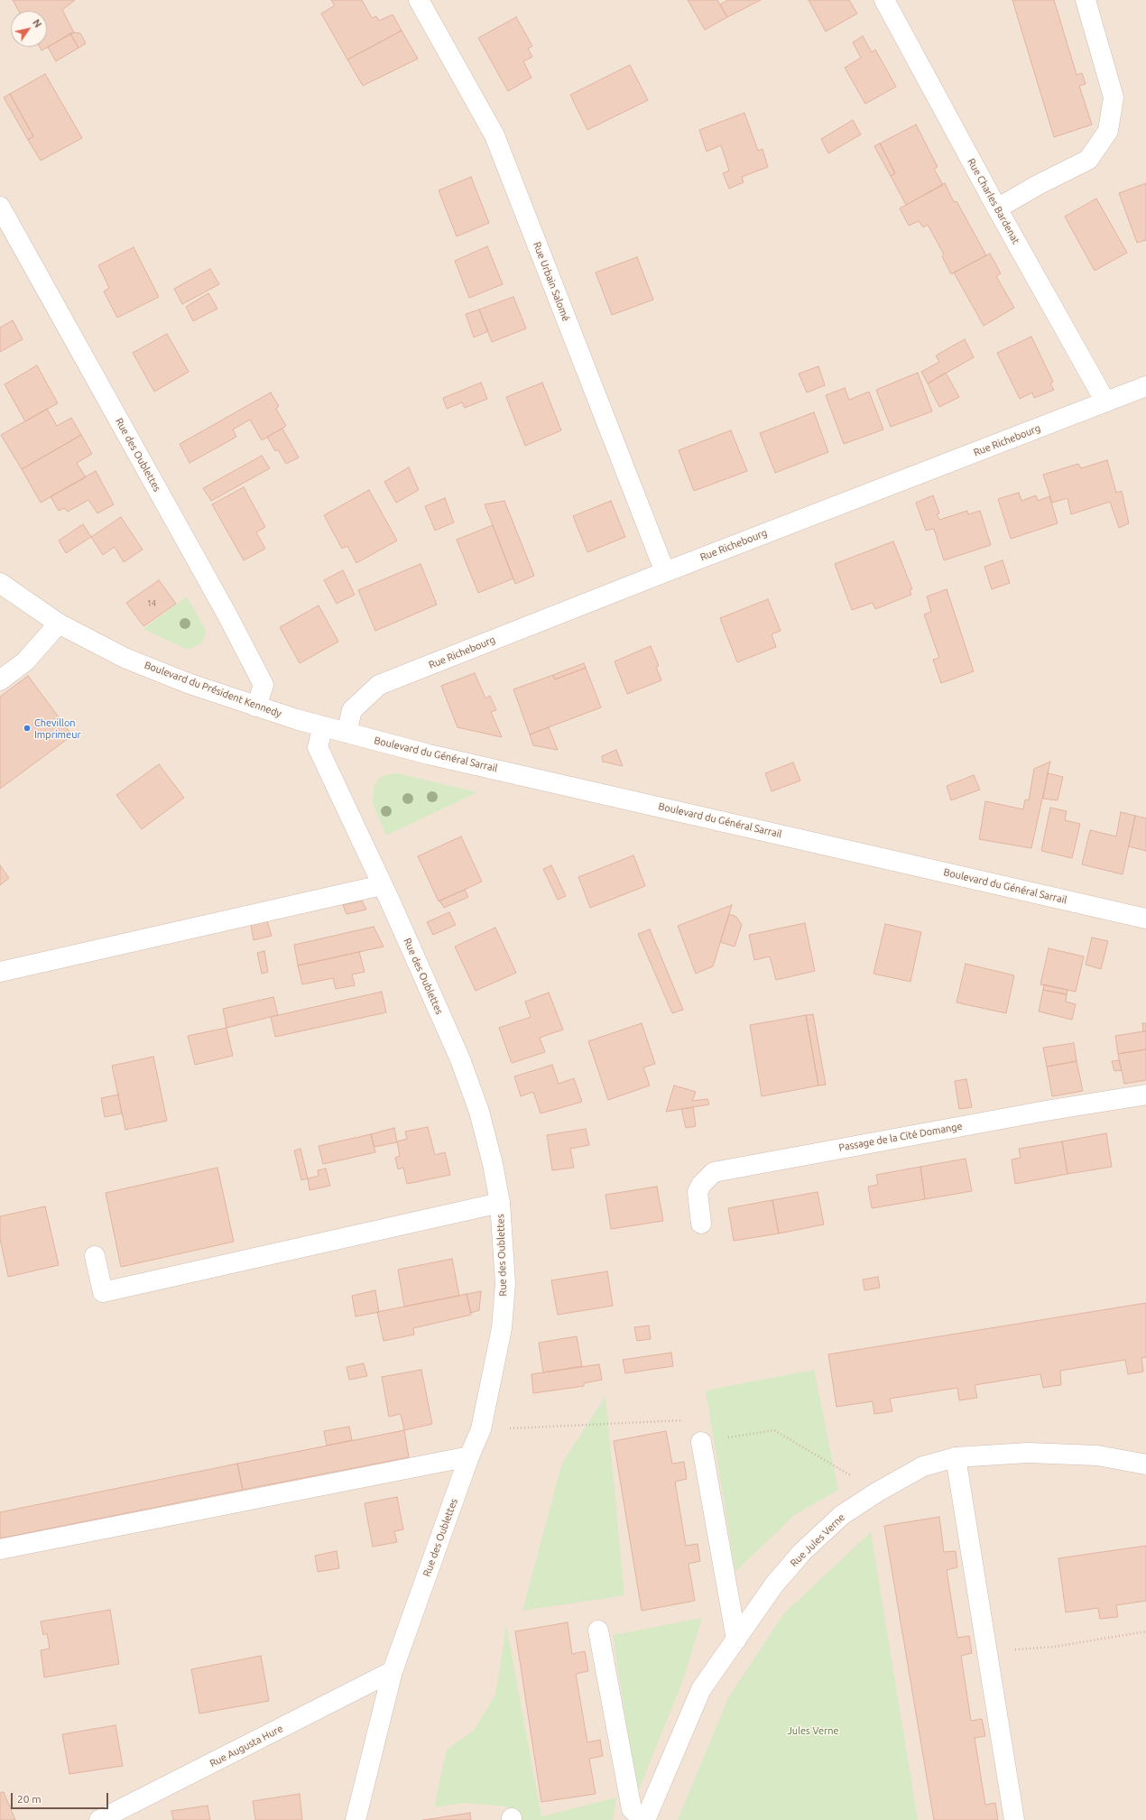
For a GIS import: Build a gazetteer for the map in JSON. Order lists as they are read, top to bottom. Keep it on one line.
{"streets":{"street":["Rue Charles Bardenat","Rue Urbain Salomé","Rue Richebourg","Rue des Oublettes","Boulevard du Président Kennedy","Boulevard du Général Sarrail","Passage de la Cité Domange","Rue Jules Verne","Rue Augusta Hure"]},"crossings":[["Rue Charles Bardenat","Rue Richebourg"],["Rue Urbain Salomé","Rue Richebourg"],["Rue Richebourg","Boulevard du Général Sarrail"],["Rue des Oublettes","Boulevard du Président Kennedy"],["Rue des Oublettes","Boulevard du Général Sarrail"],["Rue des Oublettes","Rue Augusta Hure"],["Boulevard du Président Kennedy","Boulevard du Général Sarrail"]],"parks":["Jules Verne"],"places":["Chevillon Imprimeur"],"house_numbers":["14"],"scale_bar":"20 m","north":"top right"}
